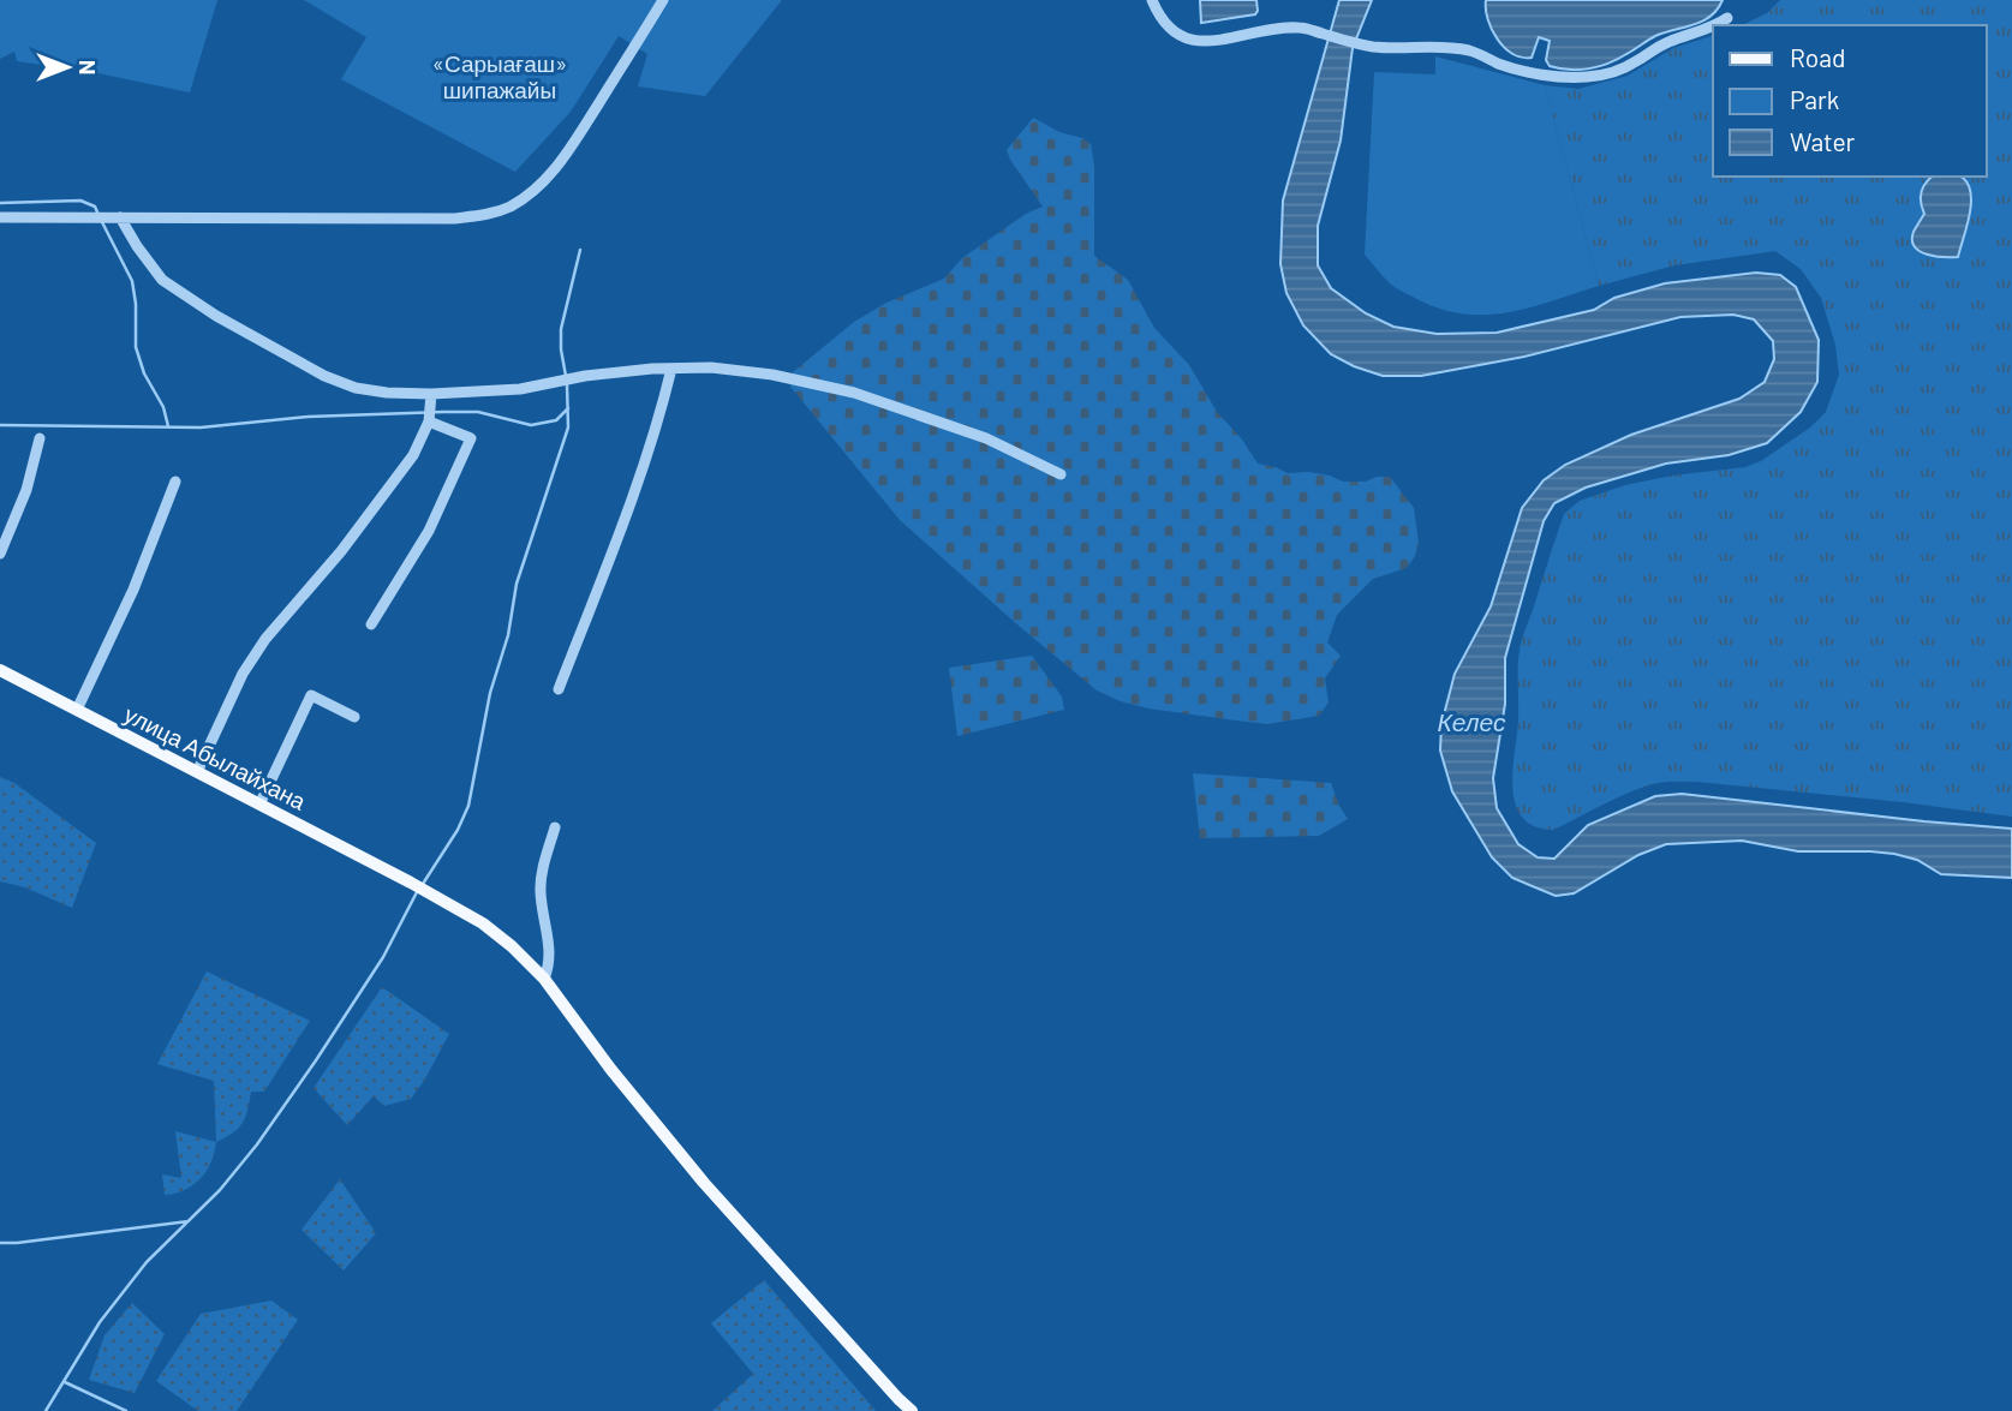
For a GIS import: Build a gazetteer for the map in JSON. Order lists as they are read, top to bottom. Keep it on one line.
{"streets":{"main road":["улица Абылайхана"]},"water":["Келес"],"parks":["«Сарыағаш» шипажайы"],"legend":["Road","Park","Water"],"north":"right"}
